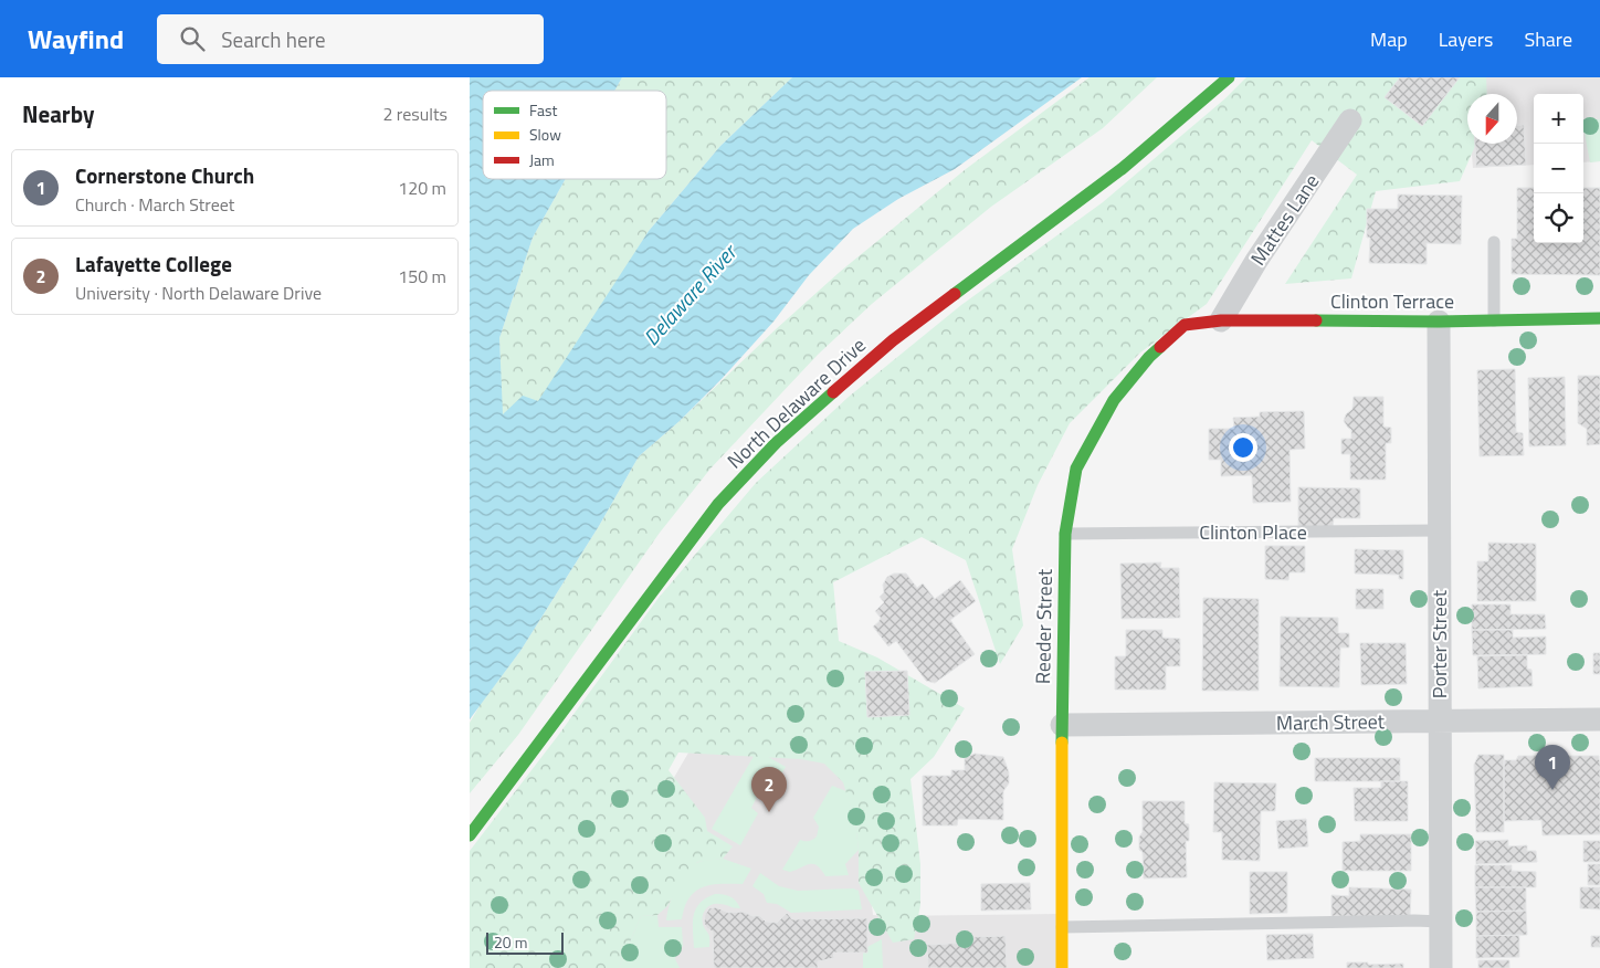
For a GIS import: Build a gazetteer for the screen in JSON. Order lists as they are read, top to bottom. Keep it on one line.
{"streets":{"street":["Mattes Lane","Clinton Terrace","North Delaware Drive","Reeder Street","Porter Street","March Street"],"lane":["Clinton Place"]},"crossings":[["Mattes Lane","Clinton Terrace"],["Clinton Terrace","Reeder Street"],["Clinton Terrace","Porter Street"],["Clinton Place","Reeder Street"],["Clinton Place","Porter Street"],["Reeder Street","March Street"],["Porter Street","March Street"]],"water":["Delaware River"],"legend":["Fast","Slow","Jam"],"scale_bar":"20 m","north":"bottom","page":{"header":"Wayfind","search":"Search here","nav":["Map","Layers","Share"],"heading":["Nearby","2 results"],"map_buttons":["+","−"],"list":[{"mark":"1","name":"Cornerstone Church","note":"Church · March Street","value":"120 m"},{"mark":"2","name":"Lafayette College","note":"University · North Delaware Drive","value":"150 m"}],"pins":["1","2"],"scale":"20 m"}}
